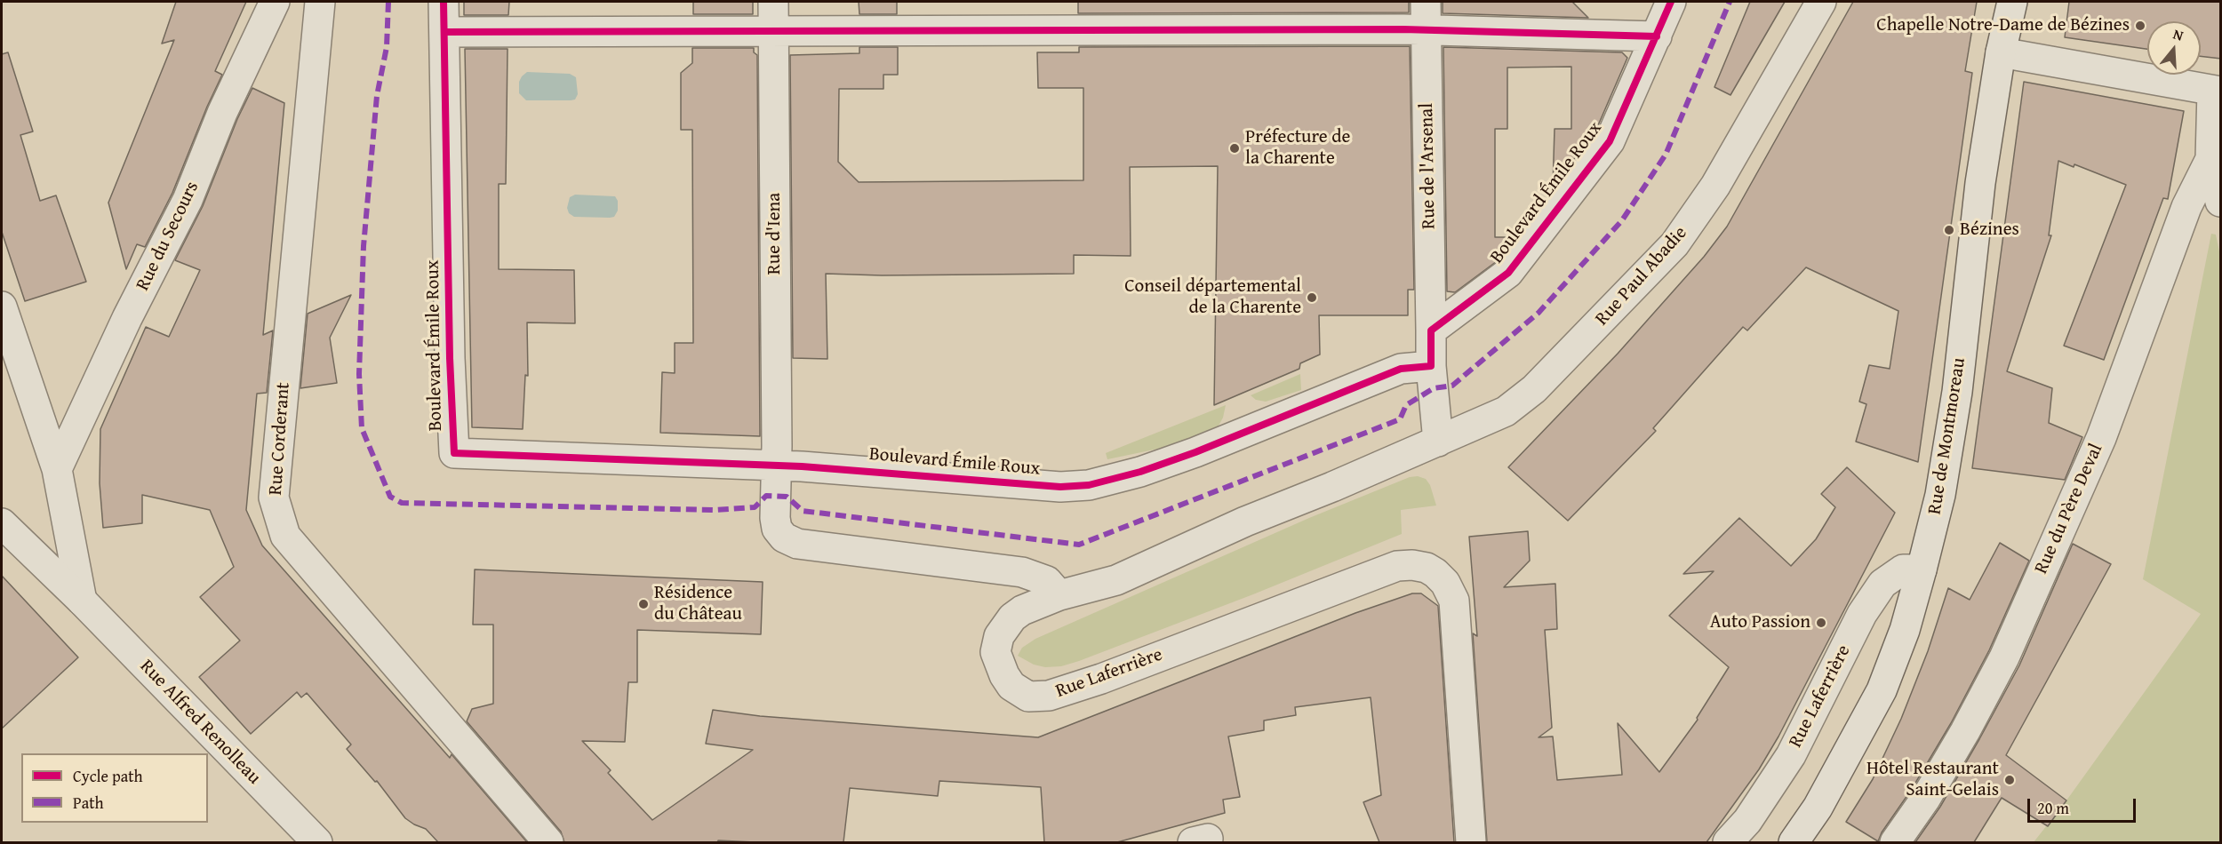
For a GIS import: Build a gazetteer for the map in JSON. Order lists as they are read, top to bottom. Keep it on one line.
{"streets":{"street":["Rue de l'Arsenal","Boulevard Émile Roux","Rue d'Iena","Rue du Secours","Rue Paul Abadie","Rue de Montmoreau","Rue Corderant","Rue du Père Deval","Rue Laferrière","Rue Alfred Renolleau"]},"crossings":[["Rue de l'Arsenal","Boulevard Émile Roux"],["Boulevard Émile Roux","Rue d'Iena"],["Rue d'Iena","Rue Laferrière"],["Rue Paul Abadie","Rue Laferrière"],["Rue de Montmoreau","Rue Laferrière"]],"places":["Chapelle Notre-Dame de Bézines","Préfecture de la Charente","Bézines","Conseil départemental de la Charente","Résidence du Château","Auto Passion","Hôtel Restaurant Saint-Gelais"],"legend":["Cycle path","Path"],"scale_bar":"20 m","north":"top"}
